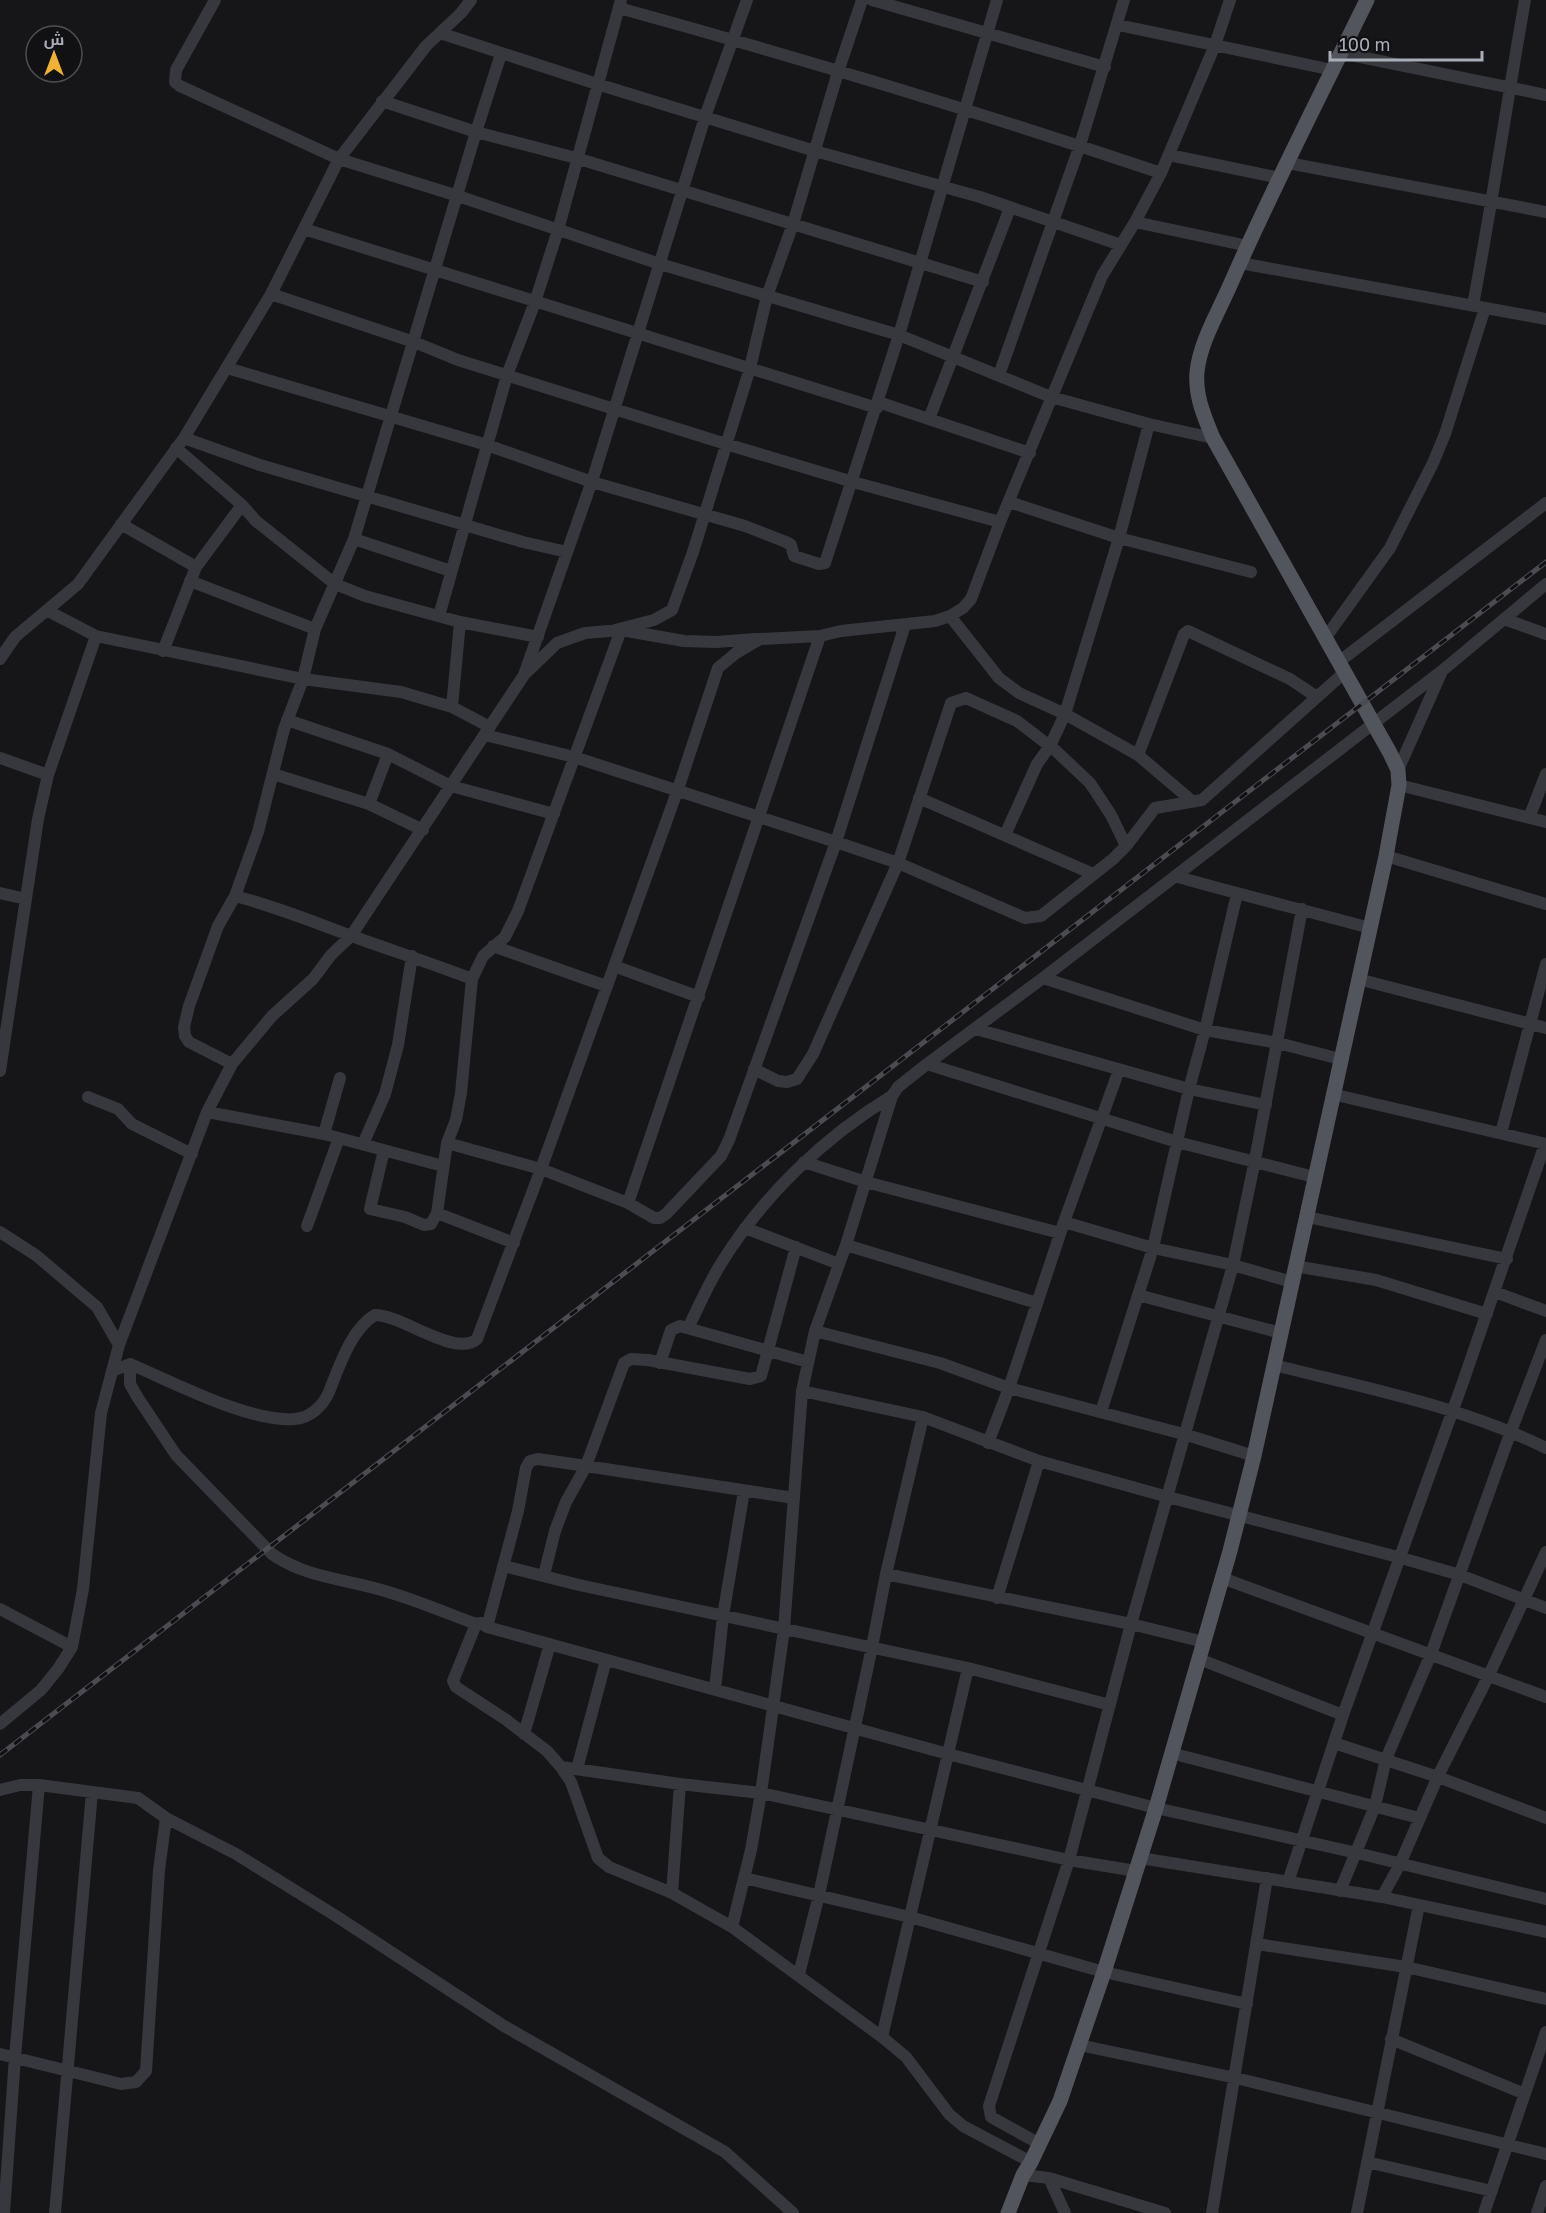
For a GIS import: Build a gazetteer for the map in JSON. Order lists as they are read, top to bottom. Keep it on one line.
{"scale_bar":"100 m","north":"top"}
